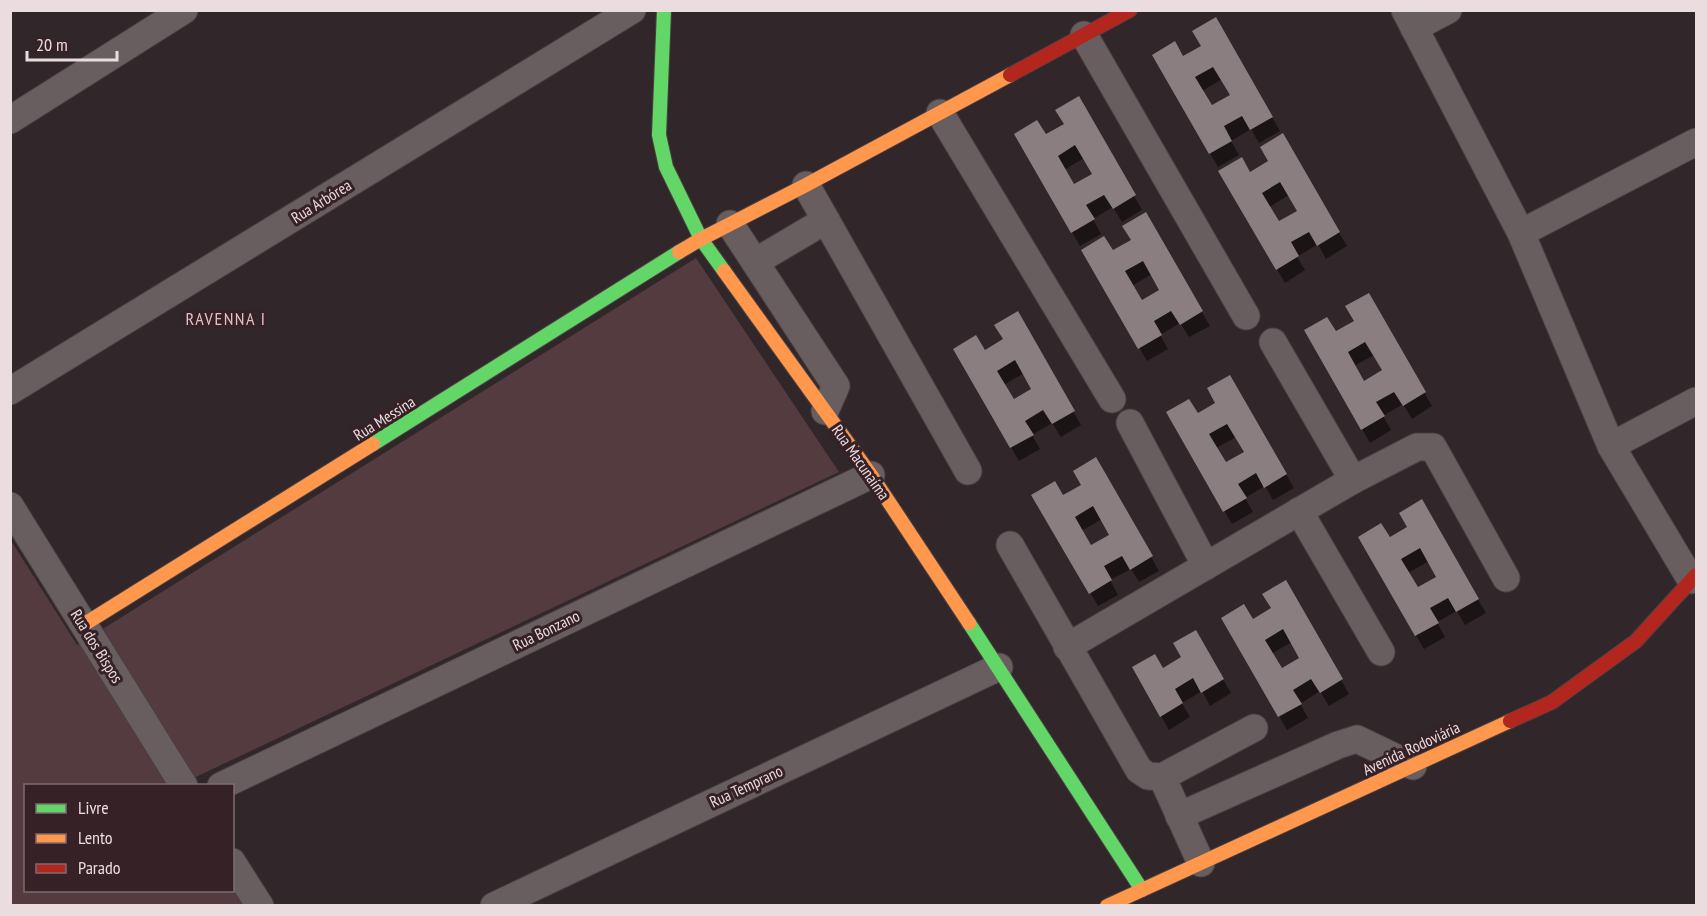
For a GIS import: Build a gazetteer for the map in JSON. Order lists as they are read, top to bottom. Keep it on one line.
{"streets":{"street":["Rua Arbórea","Rua Messina","Rua Macunaíma","Rua Bonzano","Rua dos Bispos","Avenida Rodoviária","Rua Temprano"]},"crossings":[["Rua Messina","Rua Macunaíma"],["Rua Messina","Rua dos Bispos"],["Rua Macunaíma","Rua Bonzano"],["Rua Macunaíma","Avenida Rodoviária"],["Rua Macunaíma","Rua Temprano"]],"districts":["RAVENNA I"],"legend":["Livre","Lento","Parado"],"scale_bar":"20 m"}
